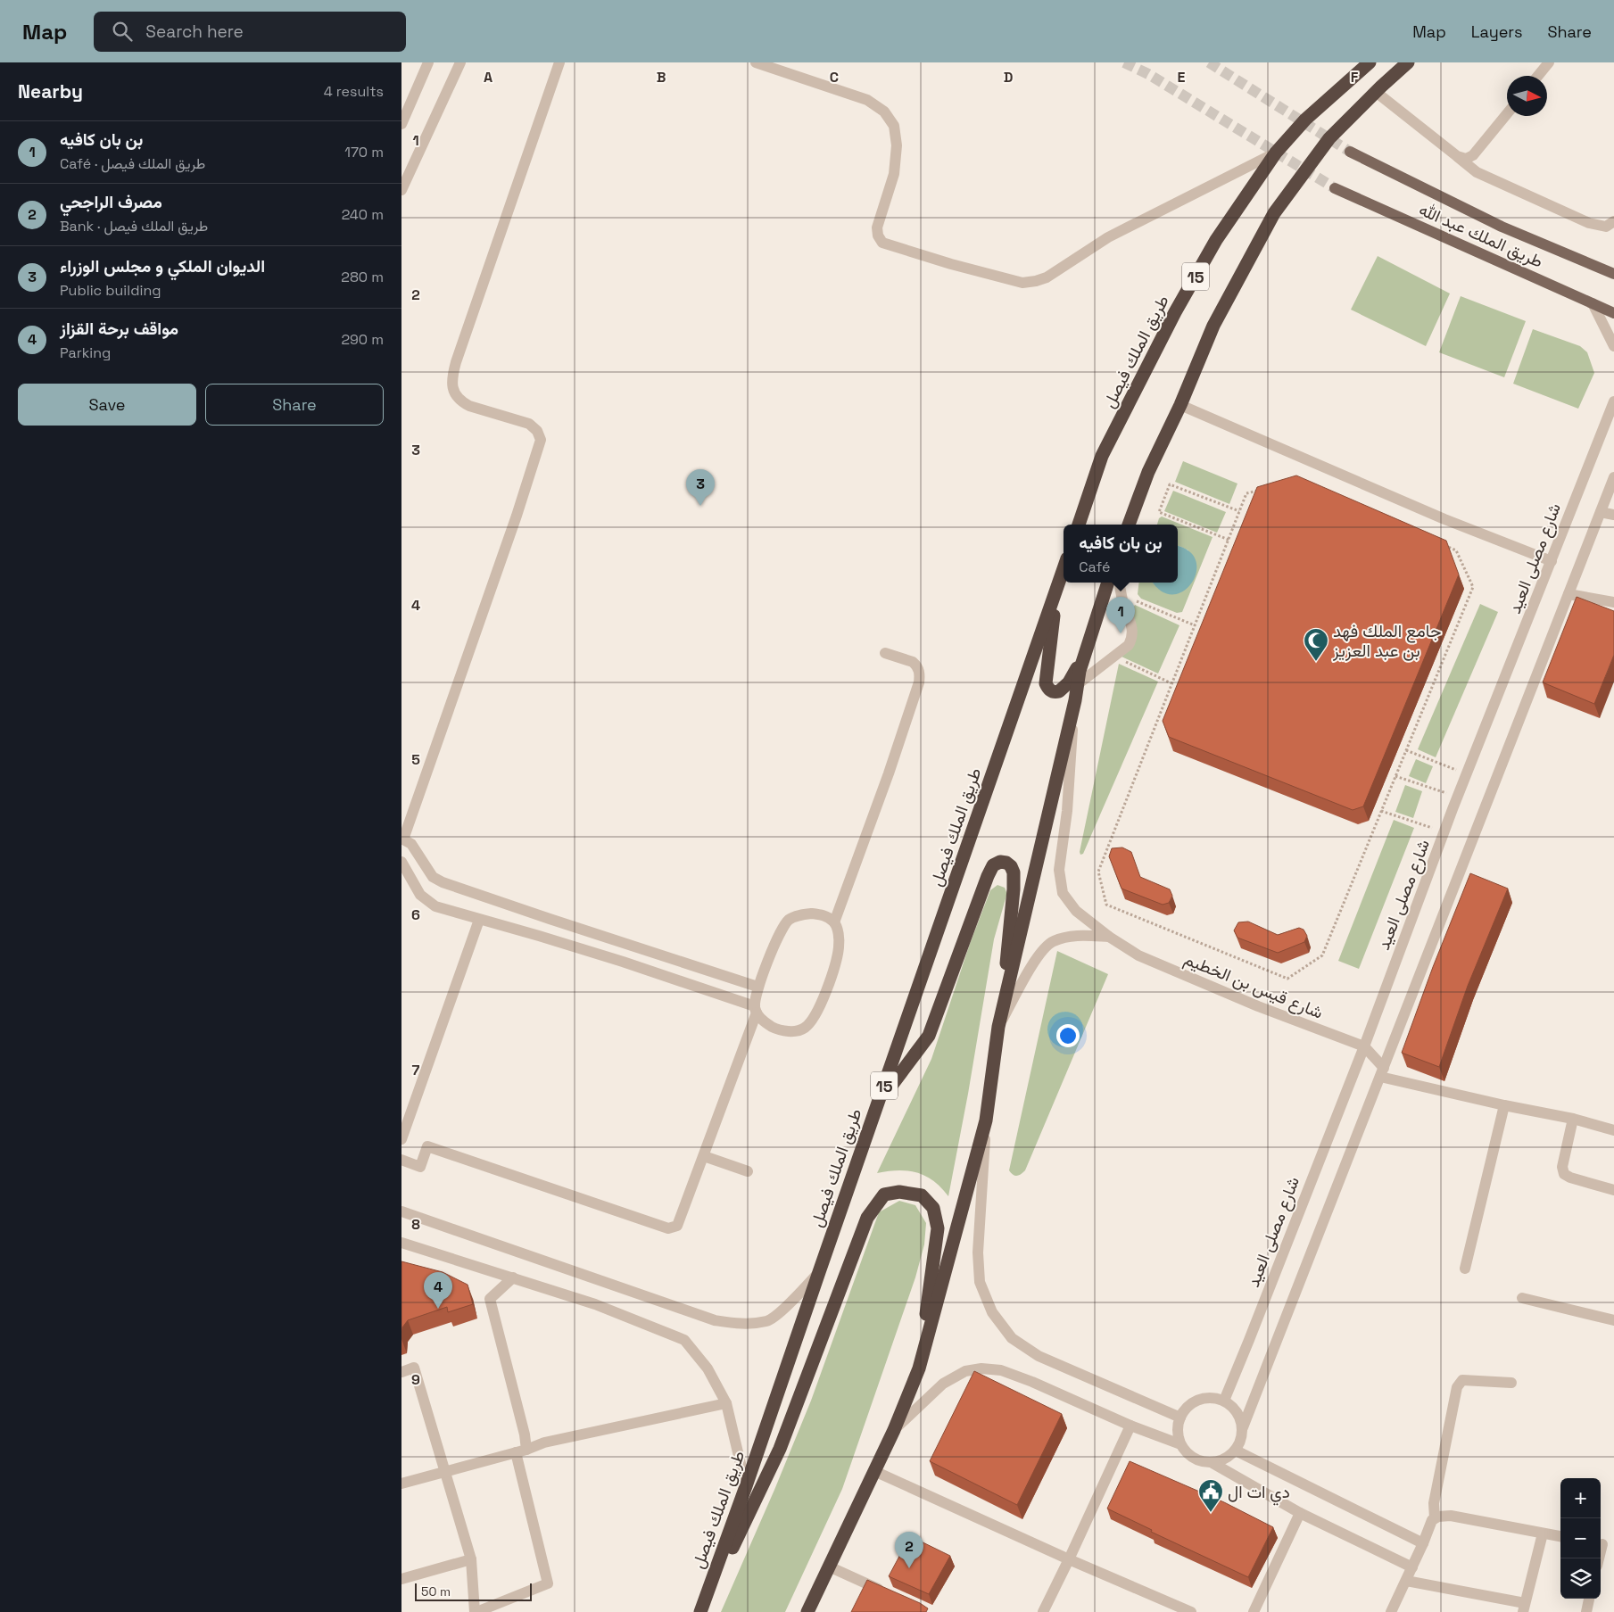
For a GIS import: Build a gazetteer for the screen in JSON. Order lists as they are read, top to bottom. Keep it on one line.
{"streets":{"highway":["15","طريق الملك فيصل"],"main road":["طريق الملك عبد الله"],"street":["شارع مصلى العيد","شارع قيس بن الخطيم"]},"crossings":[["شارع مصلى العيد","شارع قيس بن الخطيم"]],"places":{"mosque":["جامع الملك فهد بن عبد العزيز"],"public building":["دي ات ال"]},"scale_bar":"50 m","north":"right","page":{"header":"Map","search":"Search here","nav":["Map","Layers","Share"],"heading":["Nearby","4 results"],"list":[{"mark":"1","name":"بن بان كافيه","note":"Café · طريق الملك فيصل","value":"170 m"},{"mark":"2","name":"مصرف الراجحي","note":"Bank · طريق الملك فيصل","value":"240 m"},{"mark":"3","name":"الديوان الملكي و مجلس الوزراء","note":"Public building","value":"280 m"},{"mark":"4","name":"مواقف برحة القزاز","note":"Parking","value":"290 m"}],"buttons":["Save","Share"],"pins":["3","1","4","2"],"popup":["بن بان كافيه","Café"],"map_buttons":["+","−"],"scale":"50 m"},"grid":{"columns":["A","B","C","D","E","F"],"rows":["1","2","3","4","5","6","7","8","9"]}}
